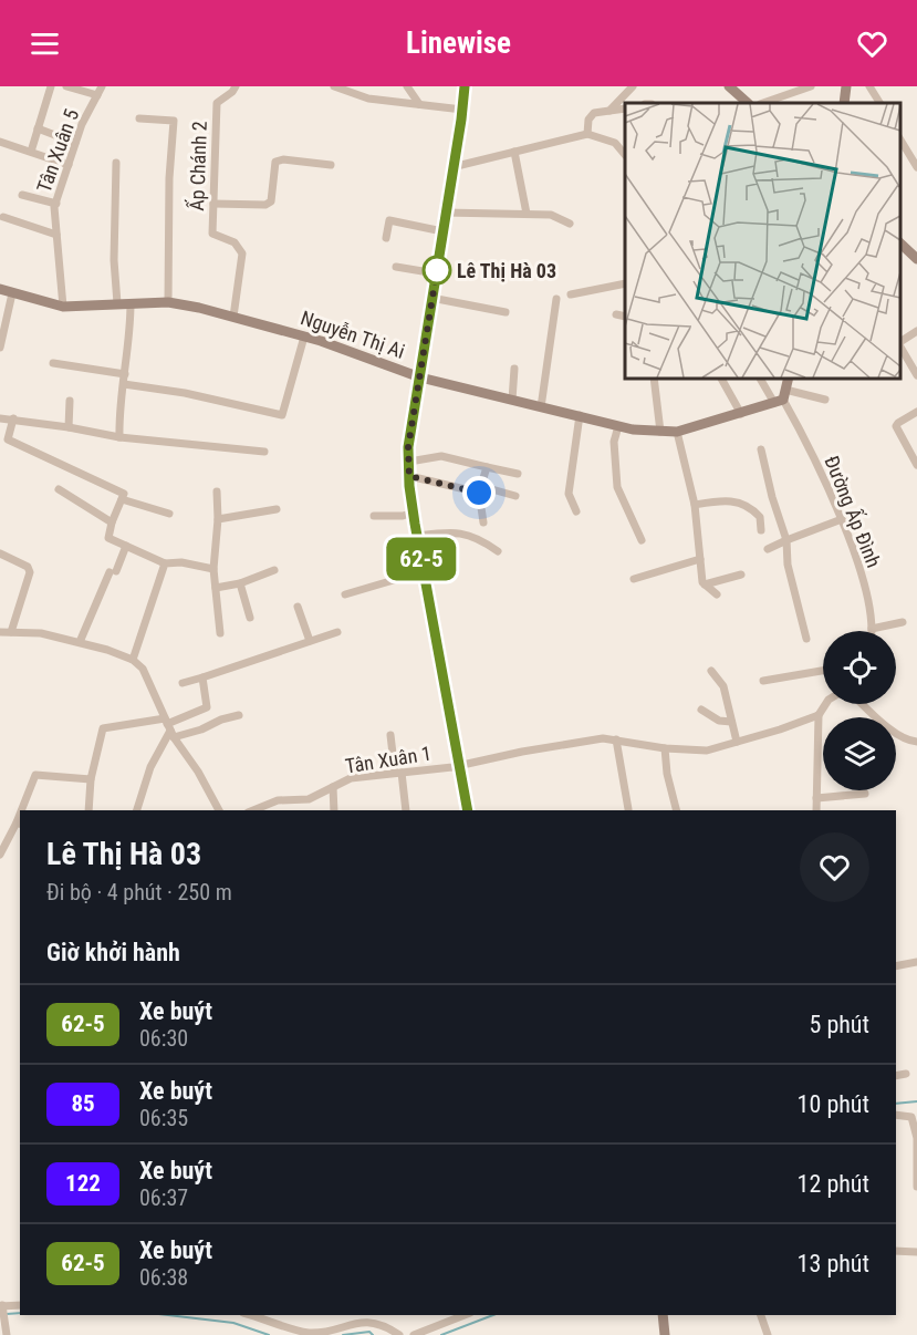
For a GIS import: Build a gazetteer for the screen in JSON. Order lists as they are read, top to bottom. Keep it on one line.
{"streets":{"street":["Tân Xuân 5","Ấp Chánh 2","Nguyễn Thị Ai","Đường Ấp Đình","Tân Xuân 1"]},"crossings":[["Tân Xuân 5","Nguyễn Thị Ai"],["Ấp Chánh 2","Nguyễn Thị Ai"],["Nguyễn Thị Ai","Đường Ấp Đình"]],"places":["Lê Thị Hà 03"],"lines":["bus line 62-5"],"page":{"header":"Linewise","on_map":"62-5","heading":[["Lê Thị Hà 03","Đi bộ · 4 phút · 250 m"],"Giờ khởi hành"],"list":[{"mark":"62-5","name":"Xe buýt","note":"06:30","value":"5 phút"},{"mark":"85","name":"Xe buýt","note":"06:35","value":"10 phút"},{"mark":"122","name":"Xe buýt","note":"06:37","value":"12 phút"},{"mark":"62-5","name":"Xe buýt","note":"06:38","value":"13 phút"}]}}
